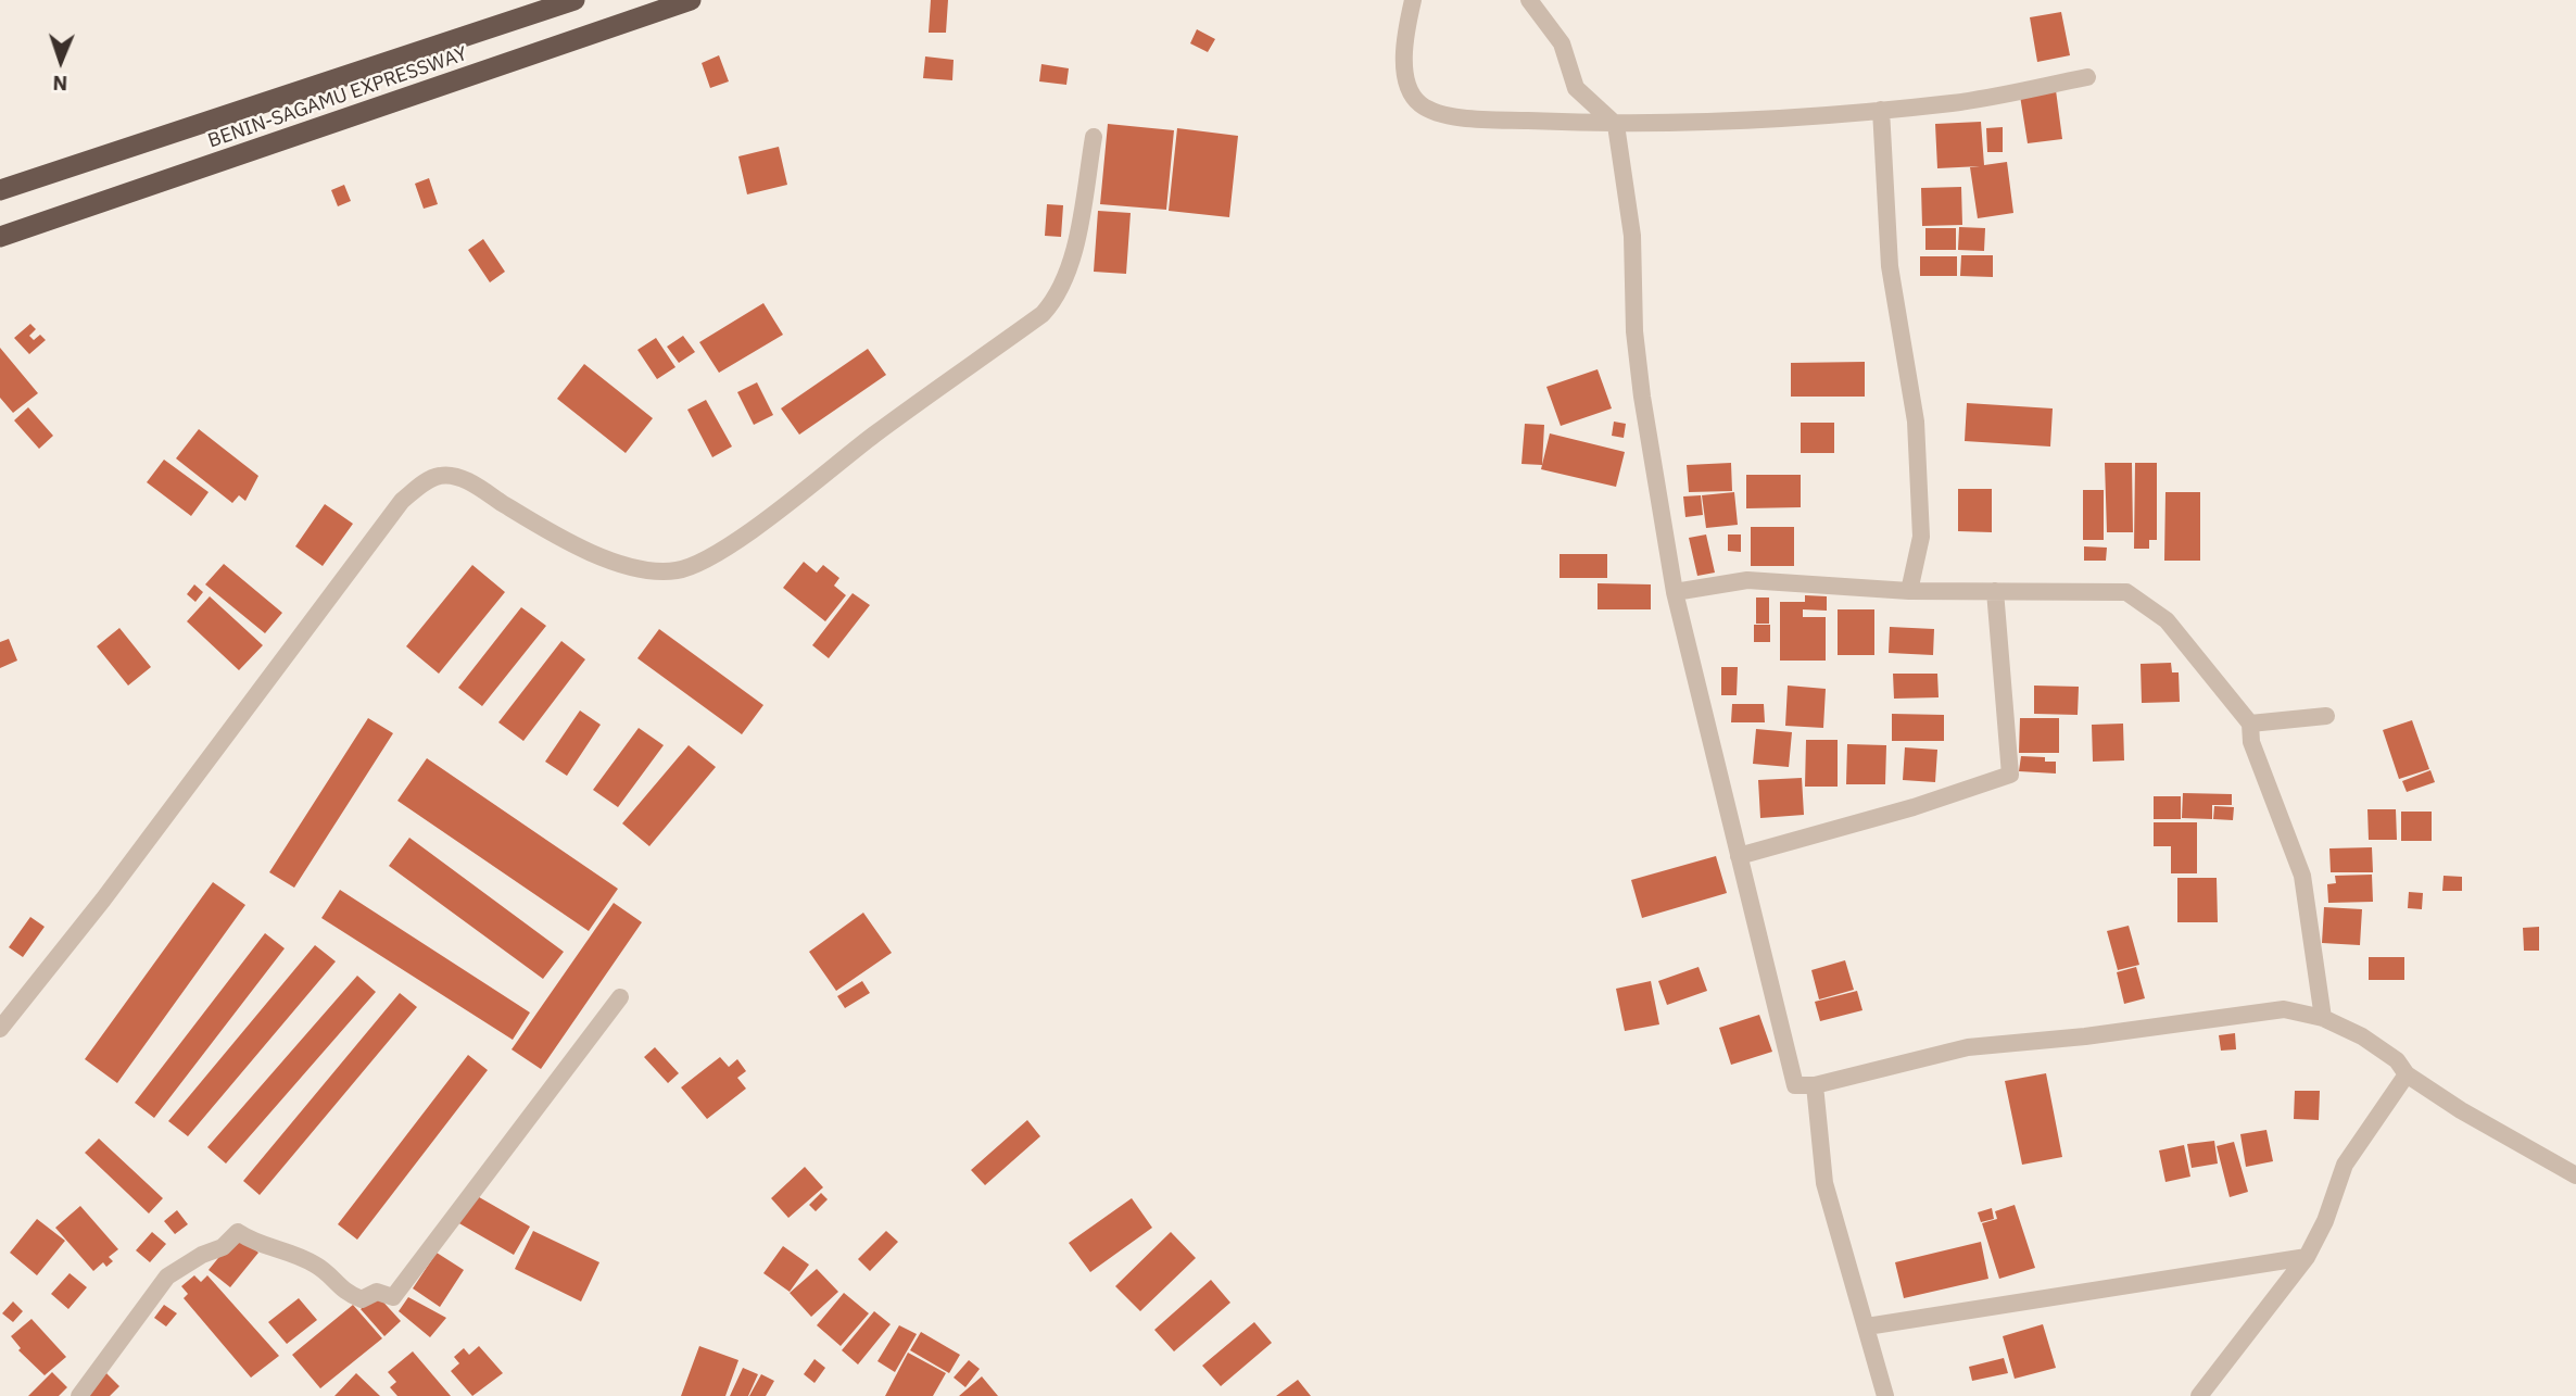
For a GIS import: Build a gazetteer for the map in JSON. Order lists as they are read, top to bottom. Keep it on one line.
{"streets":{"highway":["BENIN-SAGAMU EXPRESSWAY"]},"north":"bottom"}
